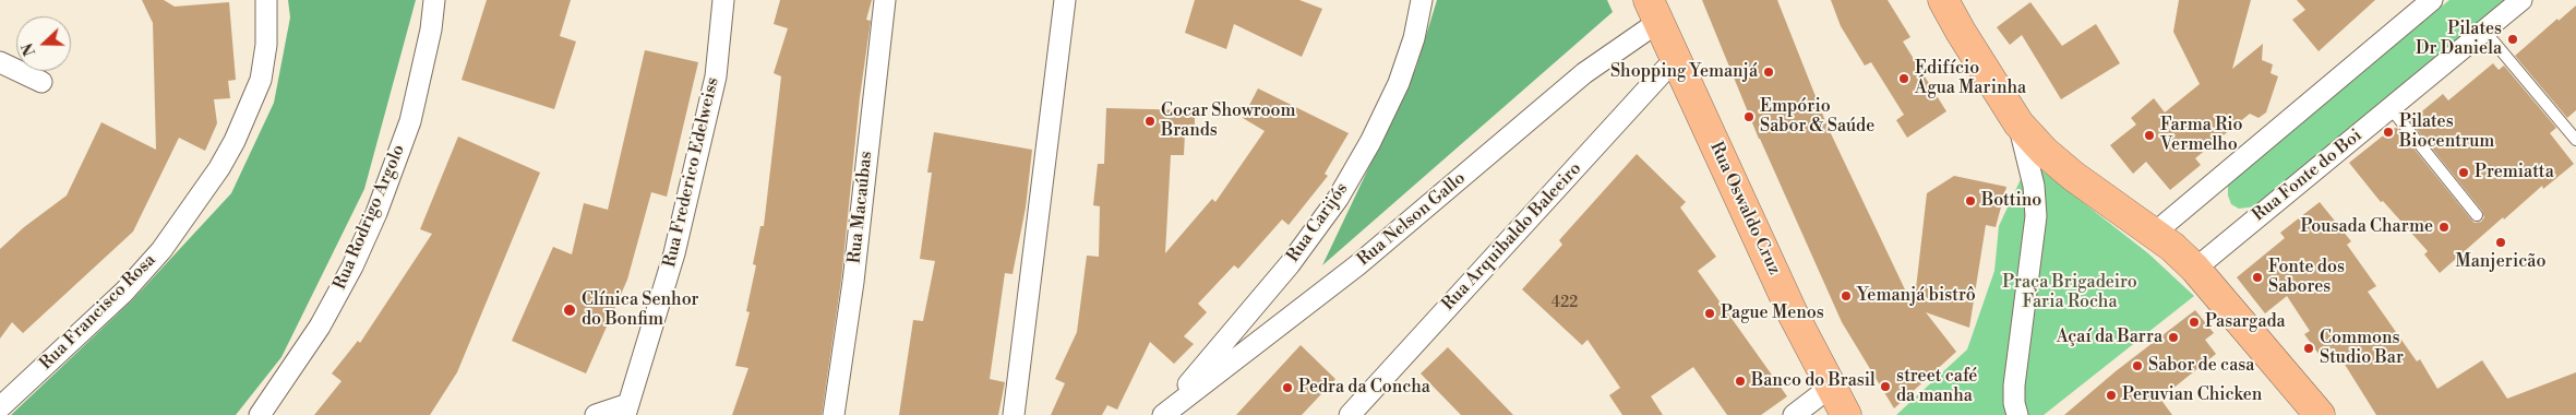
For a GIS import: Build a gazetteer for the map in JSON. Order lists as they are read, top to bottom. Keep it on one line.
{"streets":{"main road":["Rua Oswaldo Cruz"],"street":["Rua Frederico Edelweiss","Rua Fonte do Boi","Rua Macaúbas","Rua Rodrigo Argolo","Rua Nelson Gallo","Rua Carijós","Rua Arquibaldo Baleeiro","Rua Francisco Rosa"]},"crossings":[["Rua Oswaldo Cruz","Rua Nelson Gallo"],["Rua Oswaldo Cruz","Rua Arquibaldo Baleeiro"],["Rua Nelson Gallo","Rua Carijós"]],"parks":["Praça Brigadeiro Faria Rocha"],"places":["Pilates Dr Daniela","Shopping Yemanjá","Edifício Água Marinha","Empório Sabor & Saúde","Cocar Showroom Brands","Pilates Biocentrum","Farma Rio Vermelho","Premiatta","Bottino","Pousada Charme","Manjericão","Fonte dos Sabores","Yemanjá bistrô","Clínica Senhor do Bonfim","Pague Menos","Pasargada","Açaí da Barra","Commons Studio Bar","Sabor de casa","Banco do Brasil","street café da manha","Pedra da Concha","Peruvian Chicken"],"house_numbers":["422"],"north":"left"}
